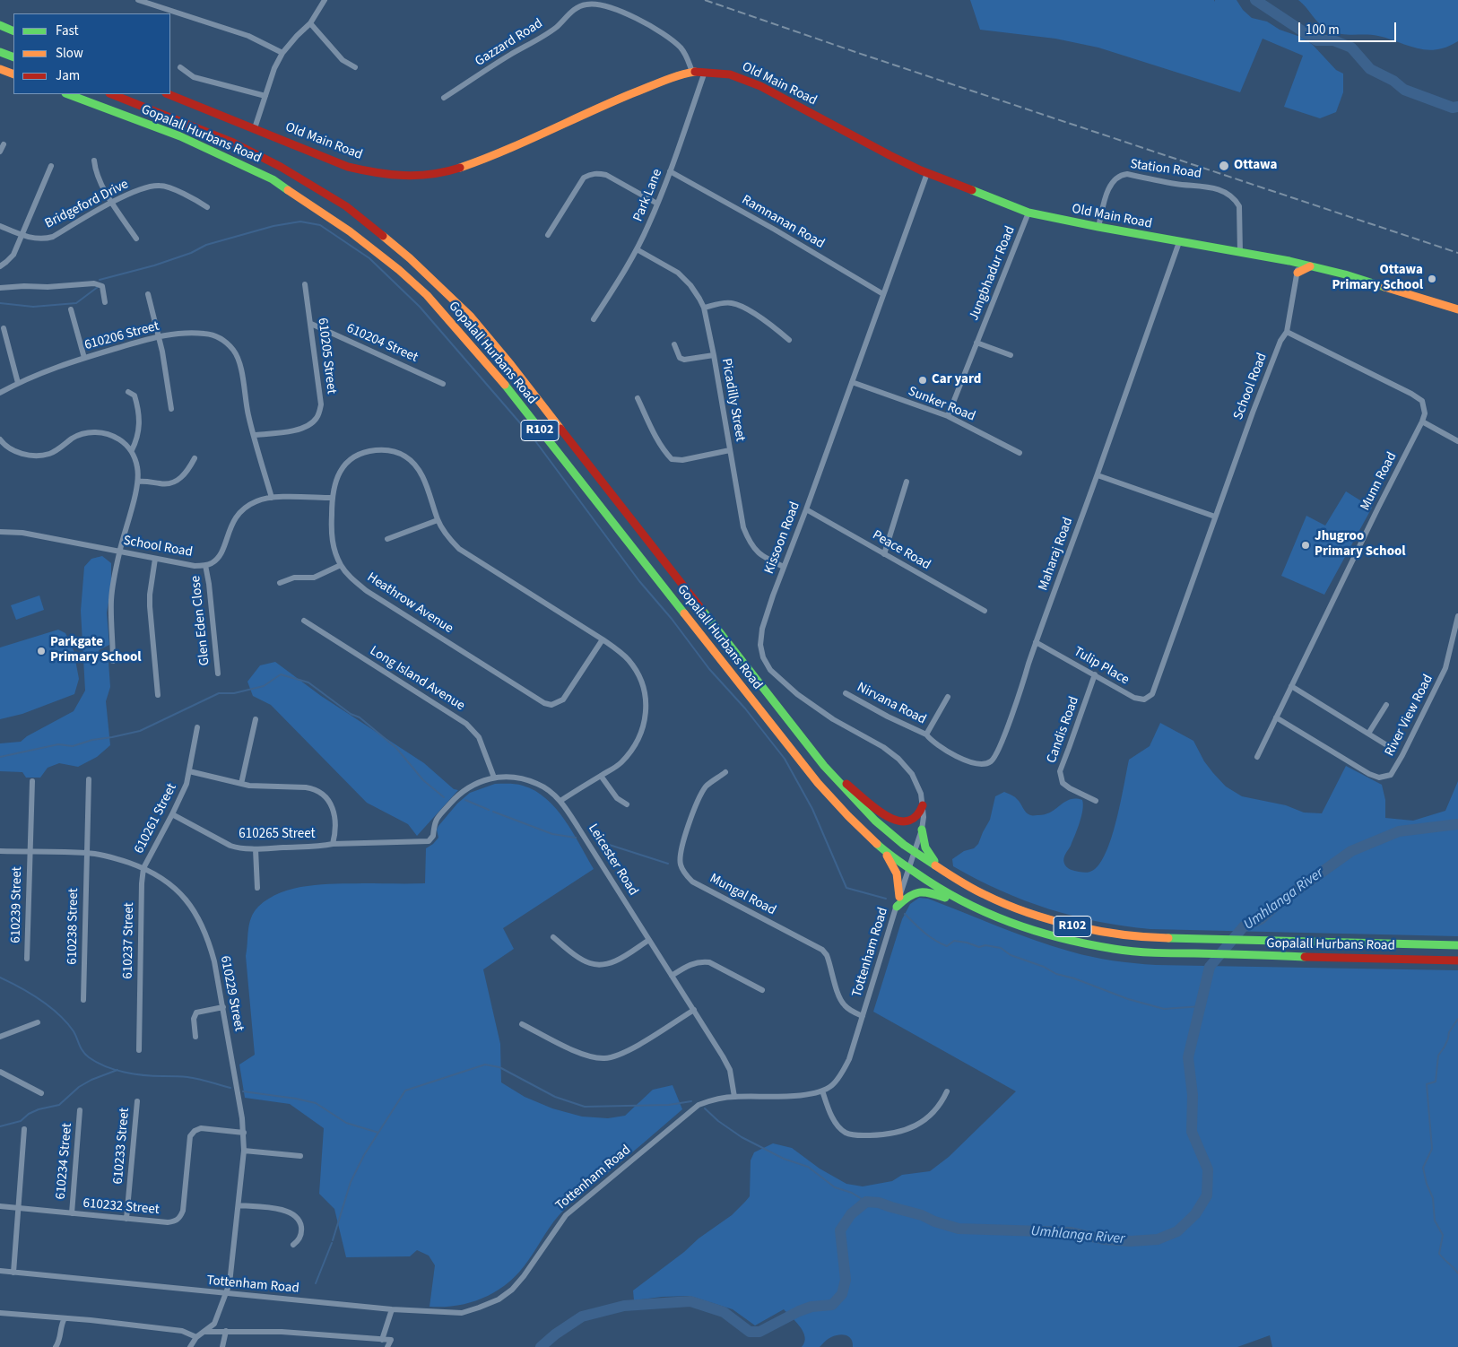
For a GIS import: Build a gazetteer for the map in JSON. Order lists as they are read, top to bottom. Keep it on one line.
{"streets":{"main road":["Old Main Road","Gopalall Hurbans Road","R102"],"street":["Gazzard Road","Station Road","Park Lane","Bridgeford Drive","Ramnanan Road","Jungbhadur Road","610206 Street","610204 Street","610205 Street","School Road","Picadilly Street","Sunker Road","Munn Road","Kissoon Road","Peace Road","Maharaj Road","Heathrow Avenue","Glen Eden Close","Tulip Place","Long Island Avenue","Nirvana Road","River View Road","Candis Road","610261 Street","610265 Street","Leicester Road","Mungal Road","610239 Street","610238 Street","610237 Street","Tottenham Road","610229 Street","610233 Street","610234 Street","610232 Street"]},"crossings":[["Gazzard Road","Old Main Road"],["Old Main Road","Station Road"],["Old Main Road","Park Lane"],["Old Main Road","Jungbhadur Road"],["Old Main Road","School Road"],["Old Main Road","Kissoon Road"],["Old Main Road","Maharaj Road"],["Gopalall Hurbans Road","Kissoon Road"],["Gopalall Hurbans Road","Tottenham Road"],["Park Lane","Ramnanan Road"],["Park Lane","Picadilly Street"],["Ramnanan Road","Kissoon Road"],["Jungbhadur Road","Sunker Road"],["610206 Street","610205 Street"],["610206 Street","School Road"],["610204 Street","610205 Street"],["School Road","Heathrow Avenue"],["School Road","Glen Eden Close"],["School Road","Tulip Place"],["Picadilly Street","Kissoon Road"],["Sunker Road","Kissoon Road"],["Munn Road","River View Road"],["Kissoon Road","Peace Road"],["Kissoon Road","Tottenham Road"],["Maharaj Road","Tulip Place"],["Maharaj Road","Nirvana Road"],["Heathrow Avenue","Leicester Road"],["Tulip Place","Candis Road"],["Long Island Avenue","Leicester Road"],["610261 Street","610265 Street"],["610261 Street","610237 Street"],["610261 Street","610229 Street"],["610265 Street","Leicester Road"],["Leicester Road","Tottenham Road"],["Mungal Road","Tottenham Road"],["610239 Street","610229 Street"],["610238 Street","610229 Street"],["610237 Street","610229 Street"],["Tottenham Road","610229 Street"],["610229 Street","610232 Street"],["610233 Street","610232 Street"],["610234 Street","610232 Street"]],"water":["Umhlanga River"],"places":["Ottawa","Ottawa Primary School","Car yard","Jhugroo Primary School","Parkgate Primary School"],"legend":["Fast","Slow","Jam"],"scale_bar":"100 m"}
